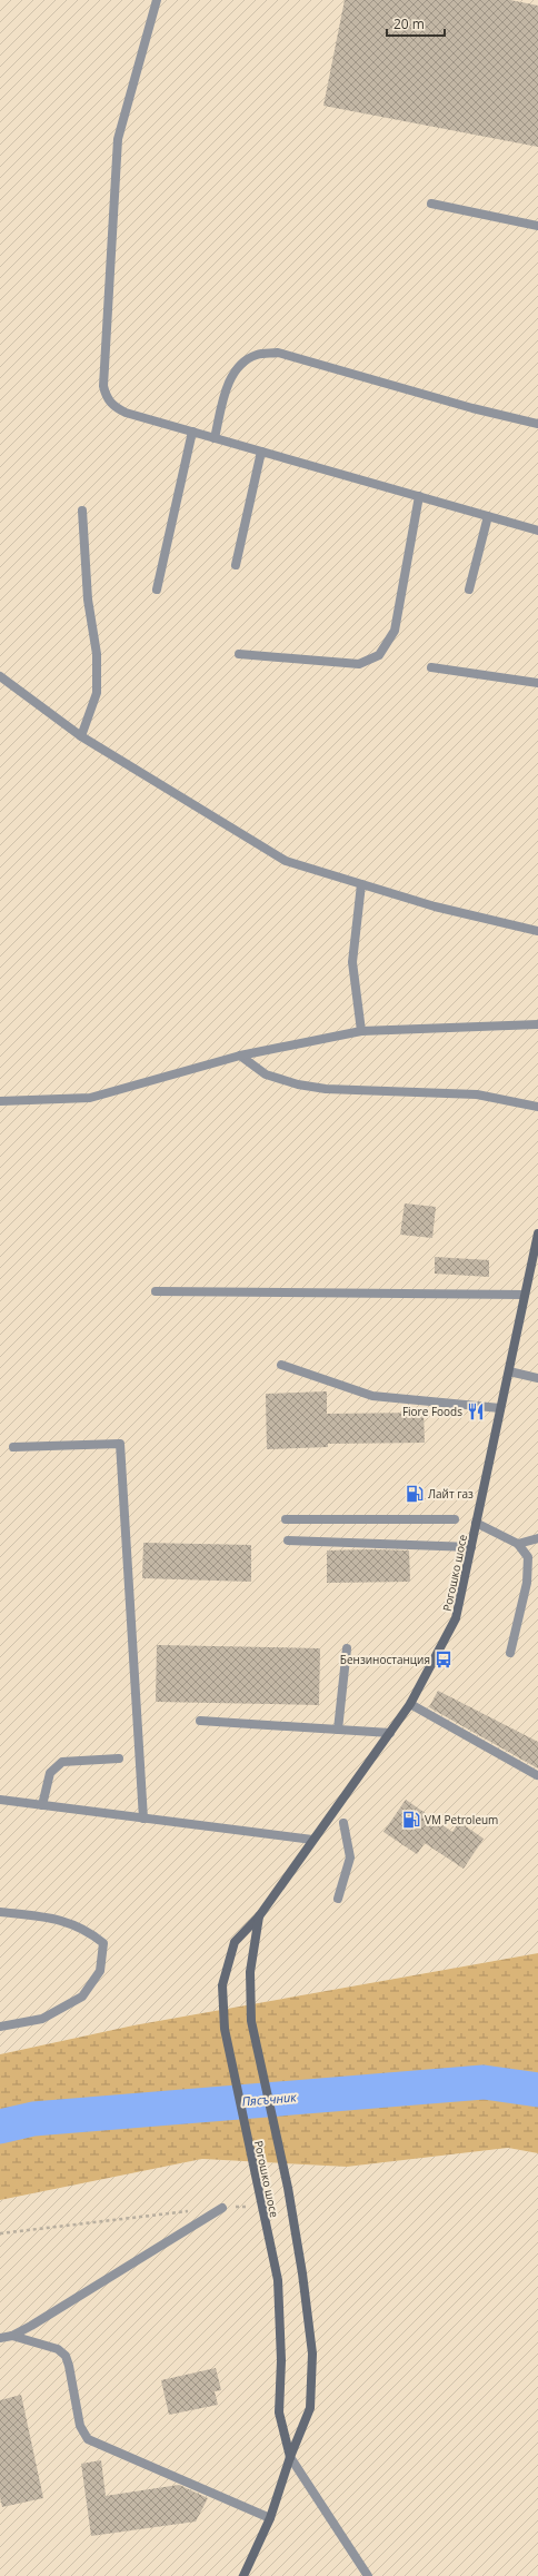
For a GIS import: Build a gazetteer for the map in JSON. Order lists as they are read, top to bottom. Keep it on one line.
{"streets":{"main road":["Рогошко шосе"]},"water":["Пясъчник"],"places":{"restaurant":["Fiore Foods"],"fuel station":["Лайт газ","VM Petroleum"],"bus stop":["Бензиностанция"]},"scale_bar":"20 m"}
